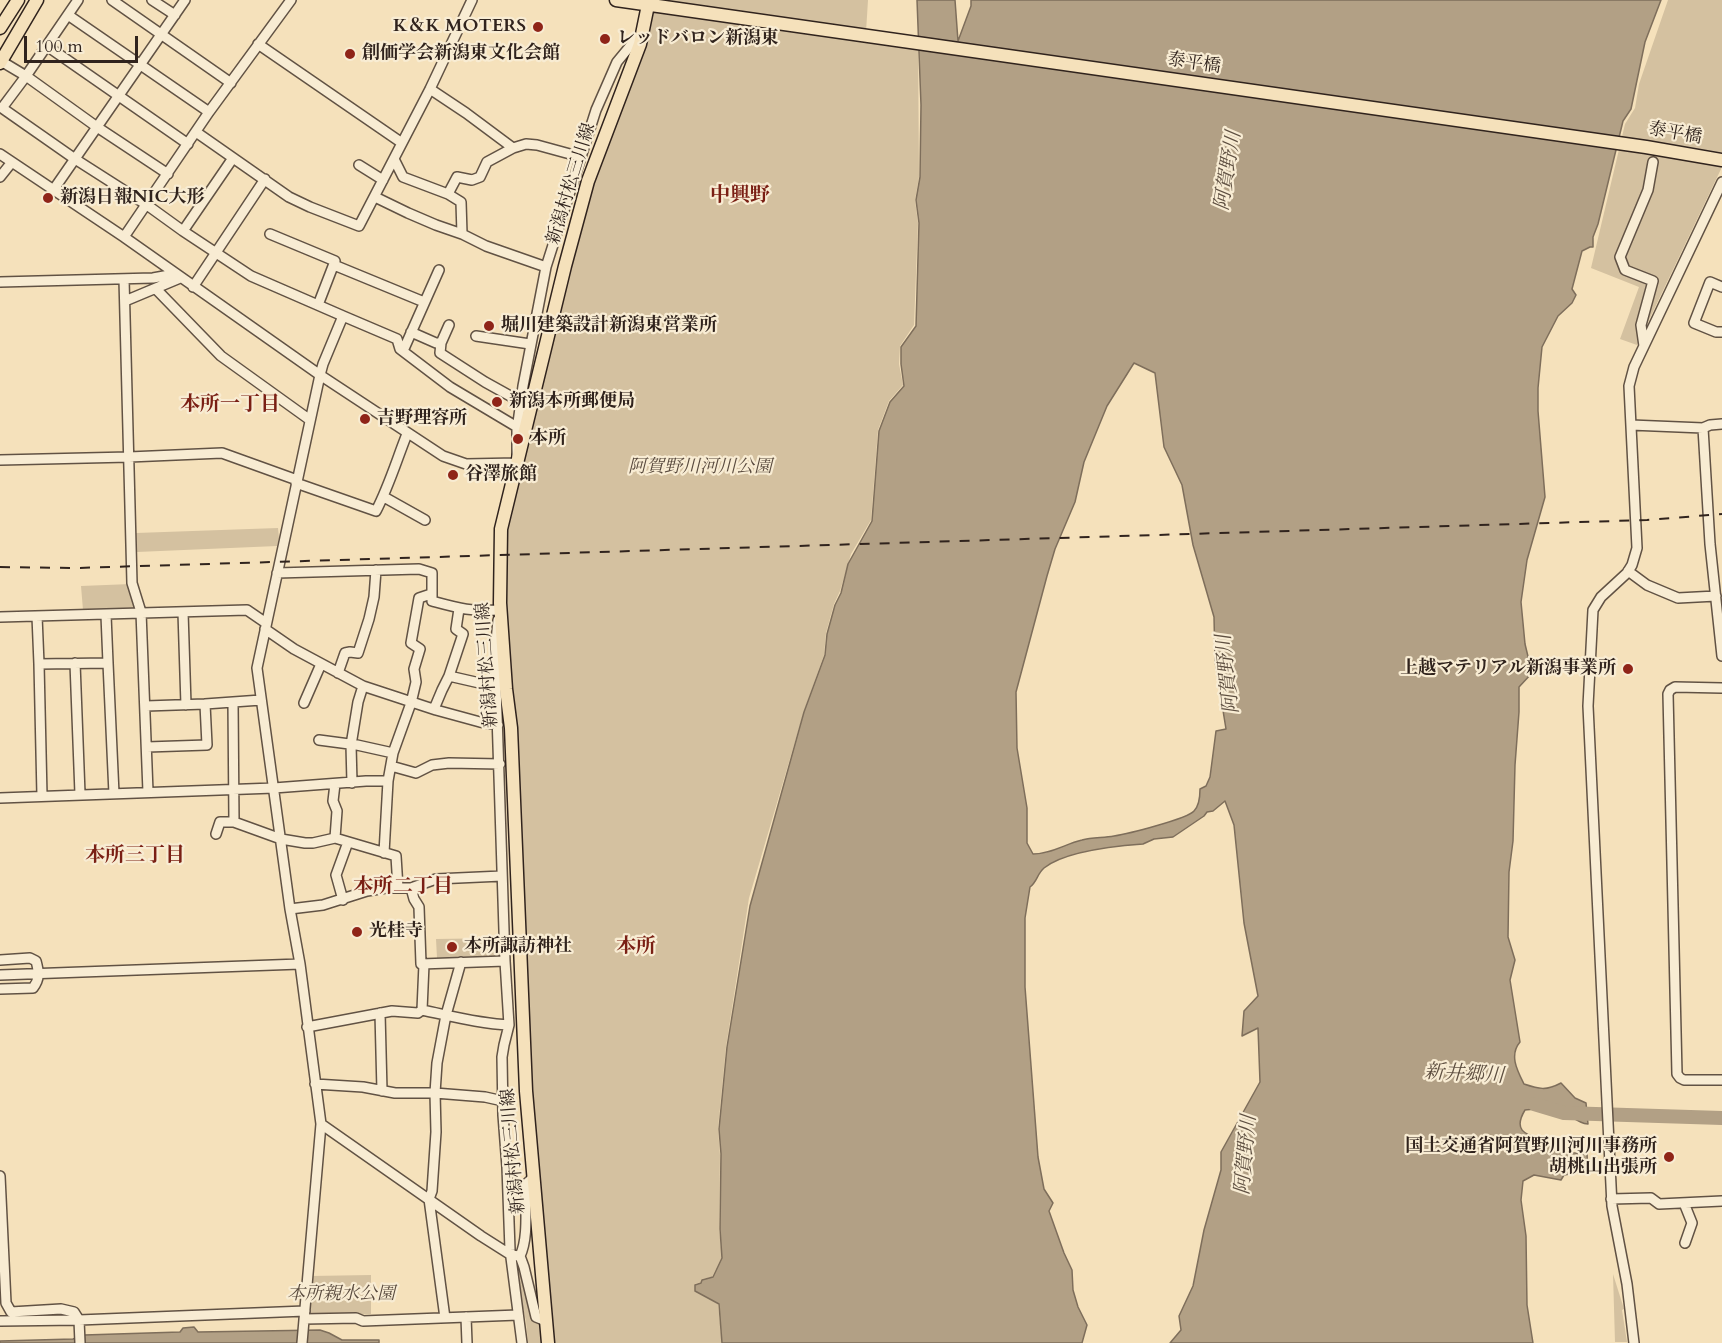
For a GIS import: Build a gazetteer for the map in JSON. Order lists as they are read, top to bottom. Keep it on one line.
{"streets":{"main road":["泰平橋","新潟村松三川線"]},"crossings":[["泰平橋","新潟村松三川線"]],"districts":["中興野","本所一丁目","本所三丁目","本所二丁目","本所"],"water":["阿賀野川","新井郷川"],"parks":["阿賀野川河川公園","本所親水公園"],"places":["K＆K MOTERS","レッドバロン新潟東","創価学会新潟東文化会館","新潟日報NIC大形","堀川建築設計新潟東営業所","新潟本所郵便局","吉野理容所","本所","谷澤旅館","上越マテリアル新潟事業所","光桂寺","本所諏訪神社","国土交通省阿賀野川河川事務所 胡桃山出張所"],"scale_bar":"100 m"}
